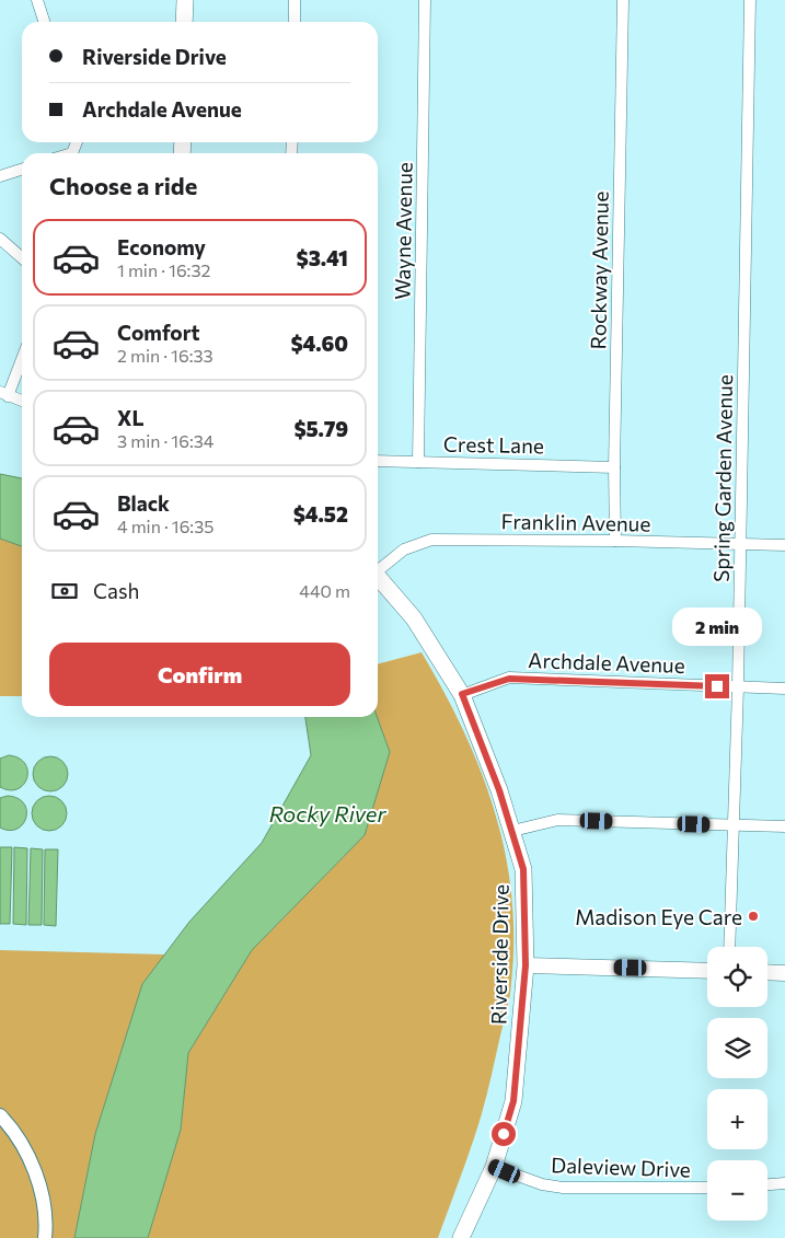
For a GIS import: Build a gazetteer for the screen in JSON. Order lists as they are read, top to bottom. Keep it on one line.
{"streets":{"main road":["Riverside Drive"],"street":["Wayne Avenue","Rockway Avenue","Crest Lane","Spring Garden Avenue","Franklin Avenue","Archdale Avenue","Daleview Drive"]},"crossings":[["Wayne Avenue","Crest Lane"],["Rockway Avenue","Crest Lane"],["Rockway Avenue","Franklin Avenue"],["Spring Garden Avenue","Franklin Avenue"],["Spring Garden Avenue","Archdale Avenue"],["Archdale Avenue","Riverside Drive"],["Riverside Drive","Daleview Drive"]],"water":["Rocky River"],"places":["Madison Eye Care"],"page":{"banner":["Riverside Drive","Archdale Avenue"],"heading":"Choose a ride","list":[{"name":"Economy","note":"1 min · 16:32","value":"$3.41"},{"name":"Comfort","note":"2 min · 16:33","value":"$4.60"},{"name":"XL","note":"3 min · 16:34","value":"$5.79"},{"name":"Black","note":"4 min · 16:35","value":"$4.52"}],"pay":["Cash","440 m"],"bubble":"2 min","buttons":"Confirm","map_buttons":["+","−"]}}
